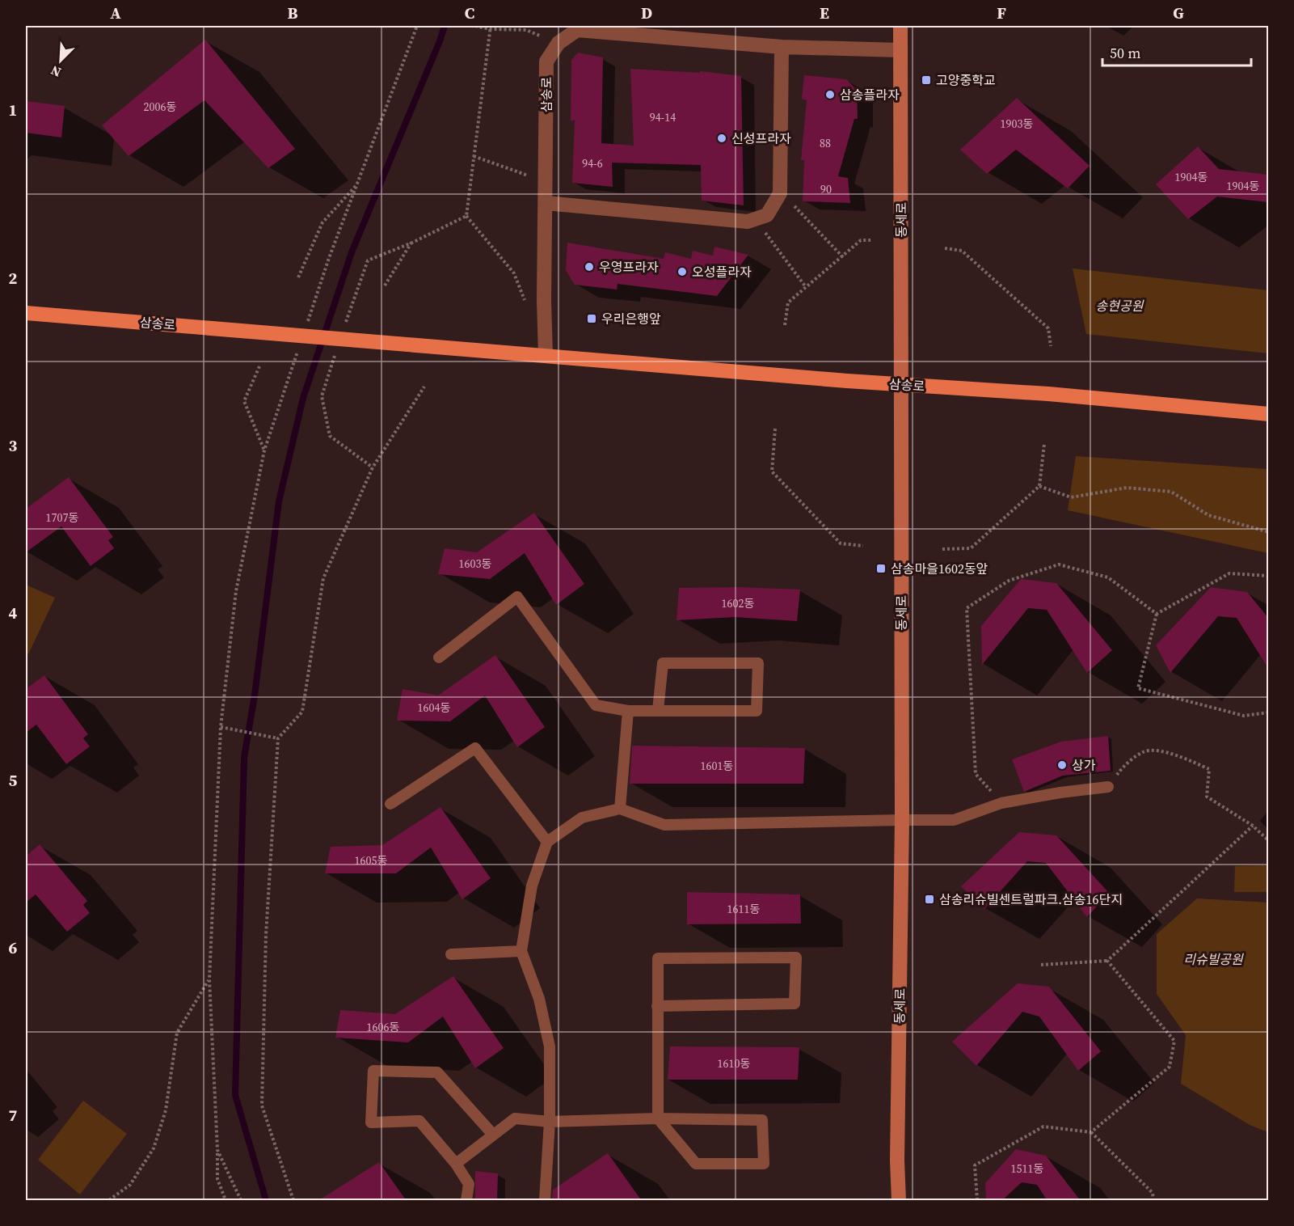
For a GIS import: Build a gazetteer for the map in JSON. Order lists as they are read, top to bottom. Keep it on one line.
{"streets":{"main road":["삼송로","동세로"]},"crossings":[["삼송로","동세로"]],"parks":["송현공원","리슈빌공원"],"places":{"transit":["고양중학교","우리은행앞","삼송마을1602동앞","삼송리슈빌센트럴파크.삼송16단지"],"other":["삼송플라자","신성프라자","우영프라자","오성플라자","상가"]},"house_numbers":["2006동","94-14","1903동","88","94-6","1904동","1904동","90","1707동","1603동","1602동","1604동","1601동","1605동","1611동","1606동","1610동","1511동"],"scale_bar":"50 m","north":"bottom left","grid":{"columns":["A","B","C","D","E","F","G"],"rows":["1","2","3","4","5","6","7"]}}
